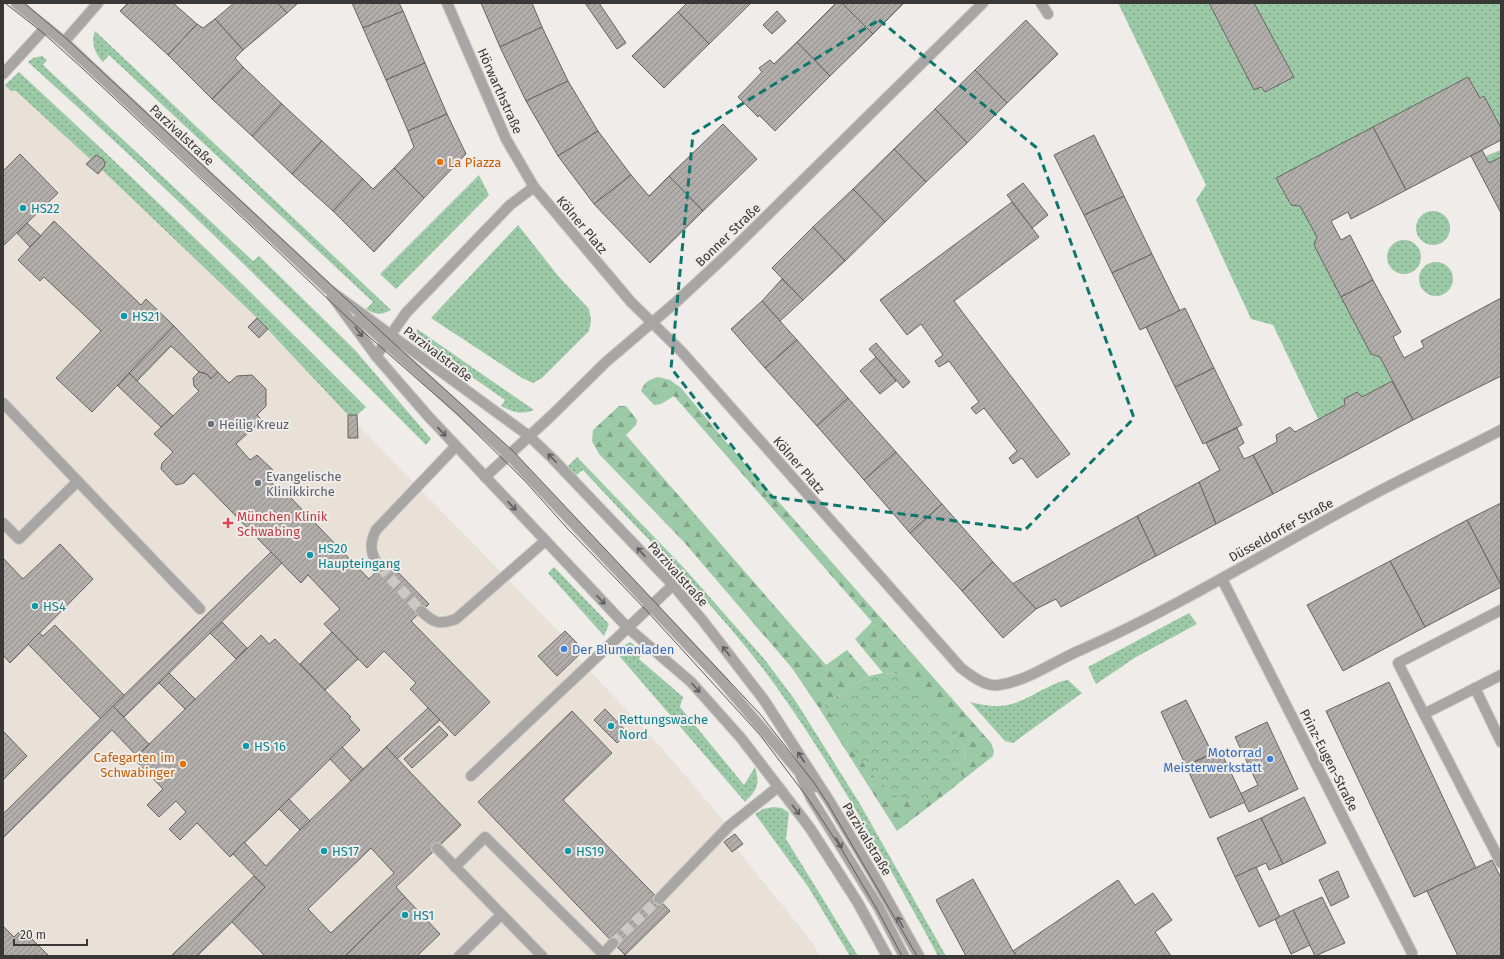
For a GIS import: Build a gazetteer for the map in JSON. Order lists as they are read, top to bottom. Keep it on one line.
{"streets":{"street":["Hörwarthstraße","Parzivalstraße","Kölner Platz","Bonner Straße","Düsseldorfer Straße","Prinz-Eugen-Straße"]},"crossings":[["Hörwarthstraße","Kölner Platz"],["Parzivalstraße","Bonner Straße"],["Kölner Platz","Bonner Straße"],["Kölner Platz","Düsseldorfer Straße"],["Düsseldorfer Straße","Prinz-Eugen-Straße"]],"places":{"other":["La Piazza","HS22","HS21","Heilig Kreuz","Evangelische Klinikkirche","HS20 Haupteingang","HS4","Der Blumenladen","Rettungswache Nord","HS 16","Motorrad Meisterwerkstatt","Cafegarten im Schwabinger","HS17","HS19","HS1"],"health":["München Klinik Schwabing"]},"scale_bar":"20 m"}
